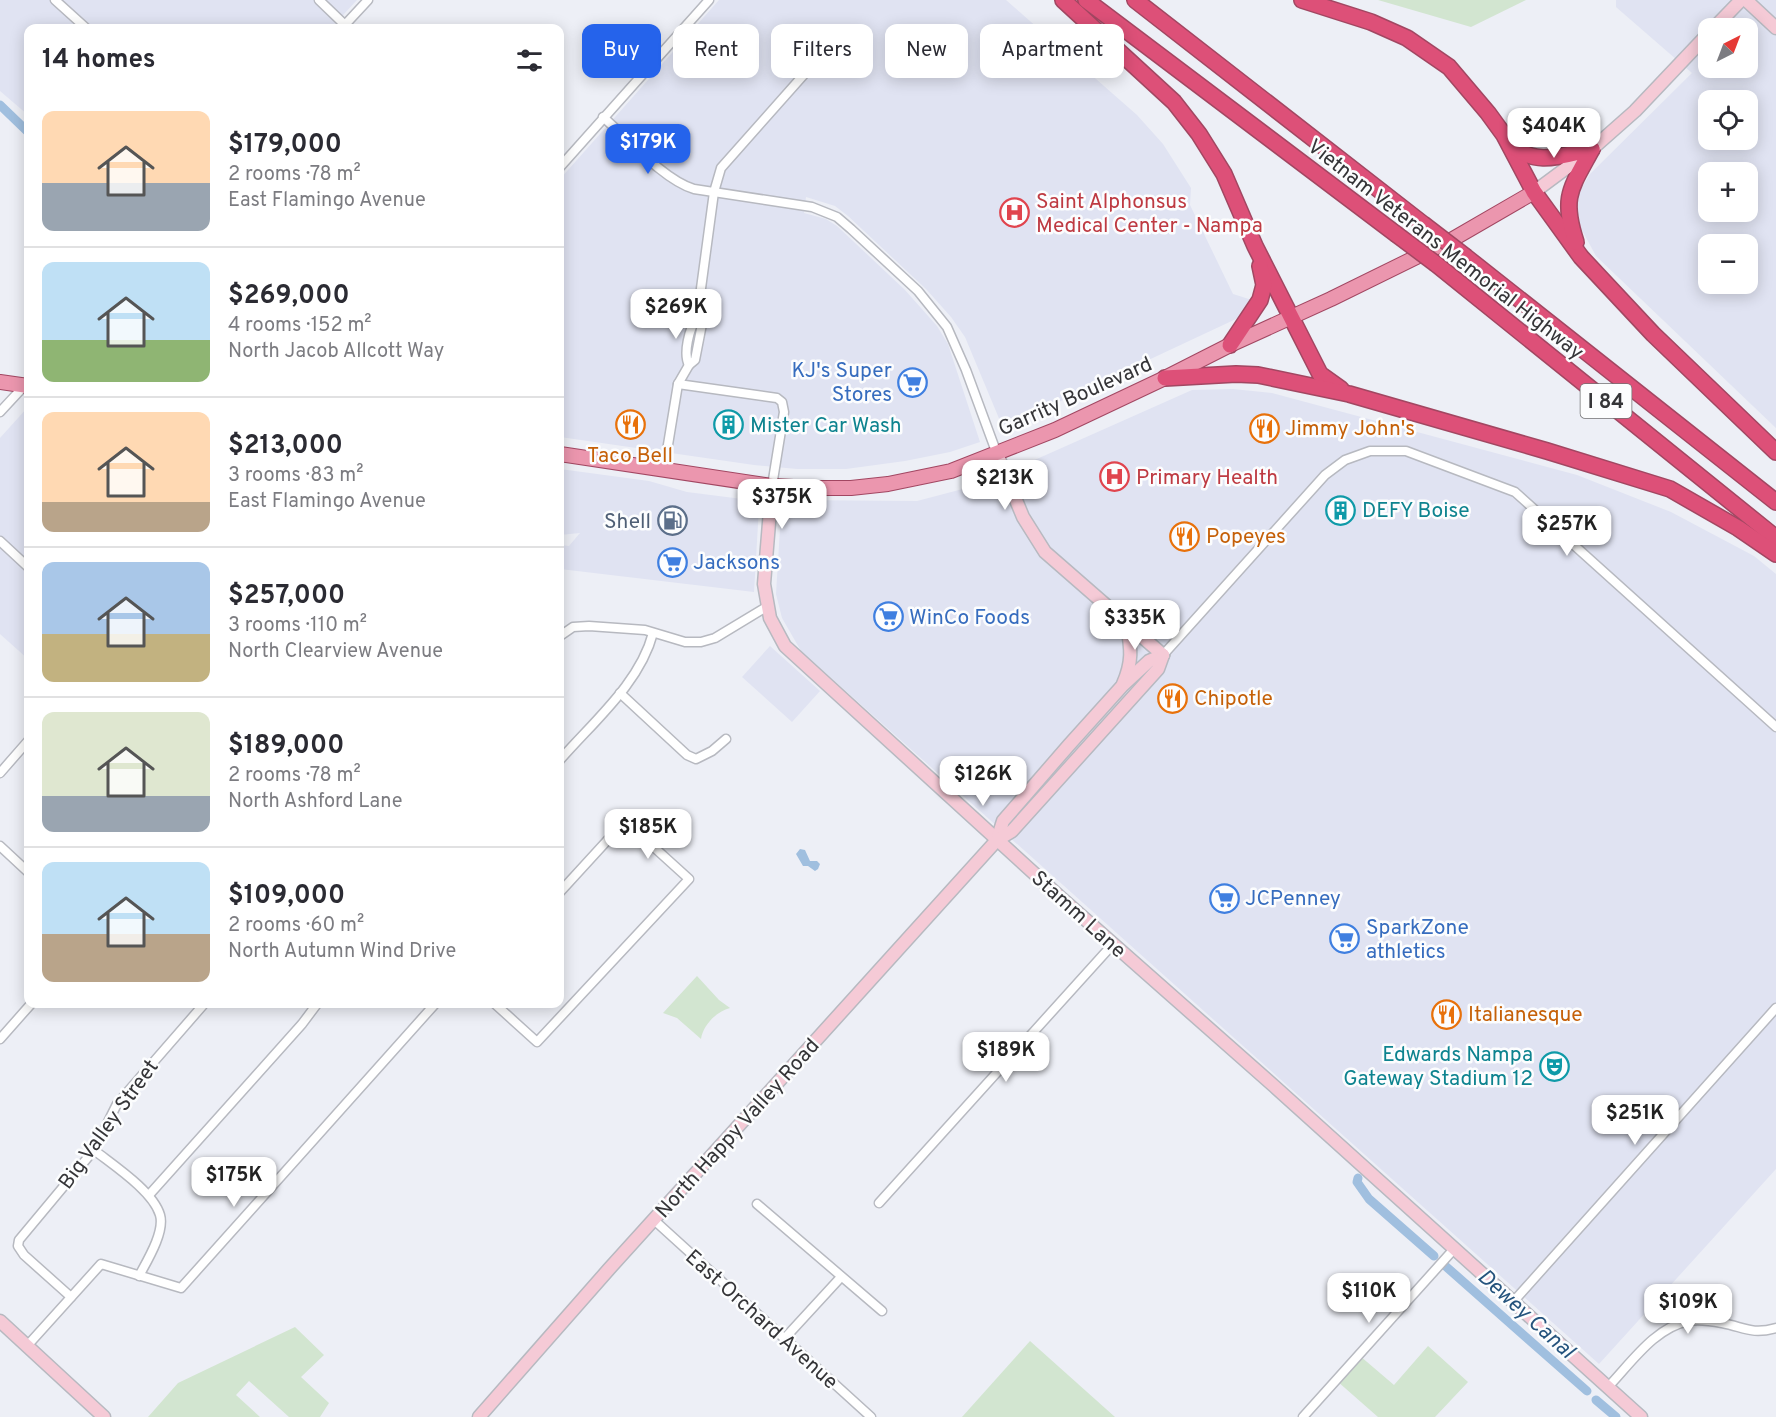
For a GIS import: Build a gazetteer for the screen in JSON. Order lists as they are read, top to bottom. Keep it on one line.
{"streets":{"highway":["Vietnam Veterans Memorial Highway","I 84"],"main road":["Garrity Boulevard","Stamm Lane","North Happy Valley Road"],"street":["Big Valley Street","East Orchard Avenue"]},"crossings":[["Garrity Boulevard","Stamm Lane"],["Stamm Lane","North Happy Valley Road"],["North Happy Valley Road","East Orchard Avenue"]],"water":["Dewey Canal"],"places":{"hospital":["Saint Alphonsus Medical Center - Nampa","Primary Health"],"supermarket":["KJ's Super Stores","Jacksons","WinCo Foods","JCPenney","SparkZone athletics"],"restaurant":["Taco Bell","Jimmy John's","Popeyes","Chipotle","Italianesque"],"building":["Mister Car Wash","DEFY Boise"],"fuel station":["Shell"],"theatre":["Edwards Nampa Gateway Stadium 12"]},"north":"top right","page":{"map_buttons":["+","−"],"chip":["Buy","Rent","Filters","New","Apartment"],"heading":"14 homes","list":[{"name":"$179,000","note":"2 rooms · 78 m² · East Flamingo Avenue"},{"name":"$269,000","note":"4 rooms · 152 m² · North Jacob Allcott Way"},{"name":"$213,000","note":"3 rooms · 83 m² · East Flamingo Avenue"},{"name":"$257,000","note":"3 rooms · 110 m² · North Clearview Avenue"},{"name":"$189,000","note":"2 rooms · 78 m² · North Ashford Lane"},{"name":"$109,000","note":"2 rooms · 60 m² · North Autumn Wind Drive"}],"price":["$404K","$179K","$269K","$213K","$375K","$257K","$335K","$126K","$185K","$189K","$251K","$175K","$110K","$109K"]}}
